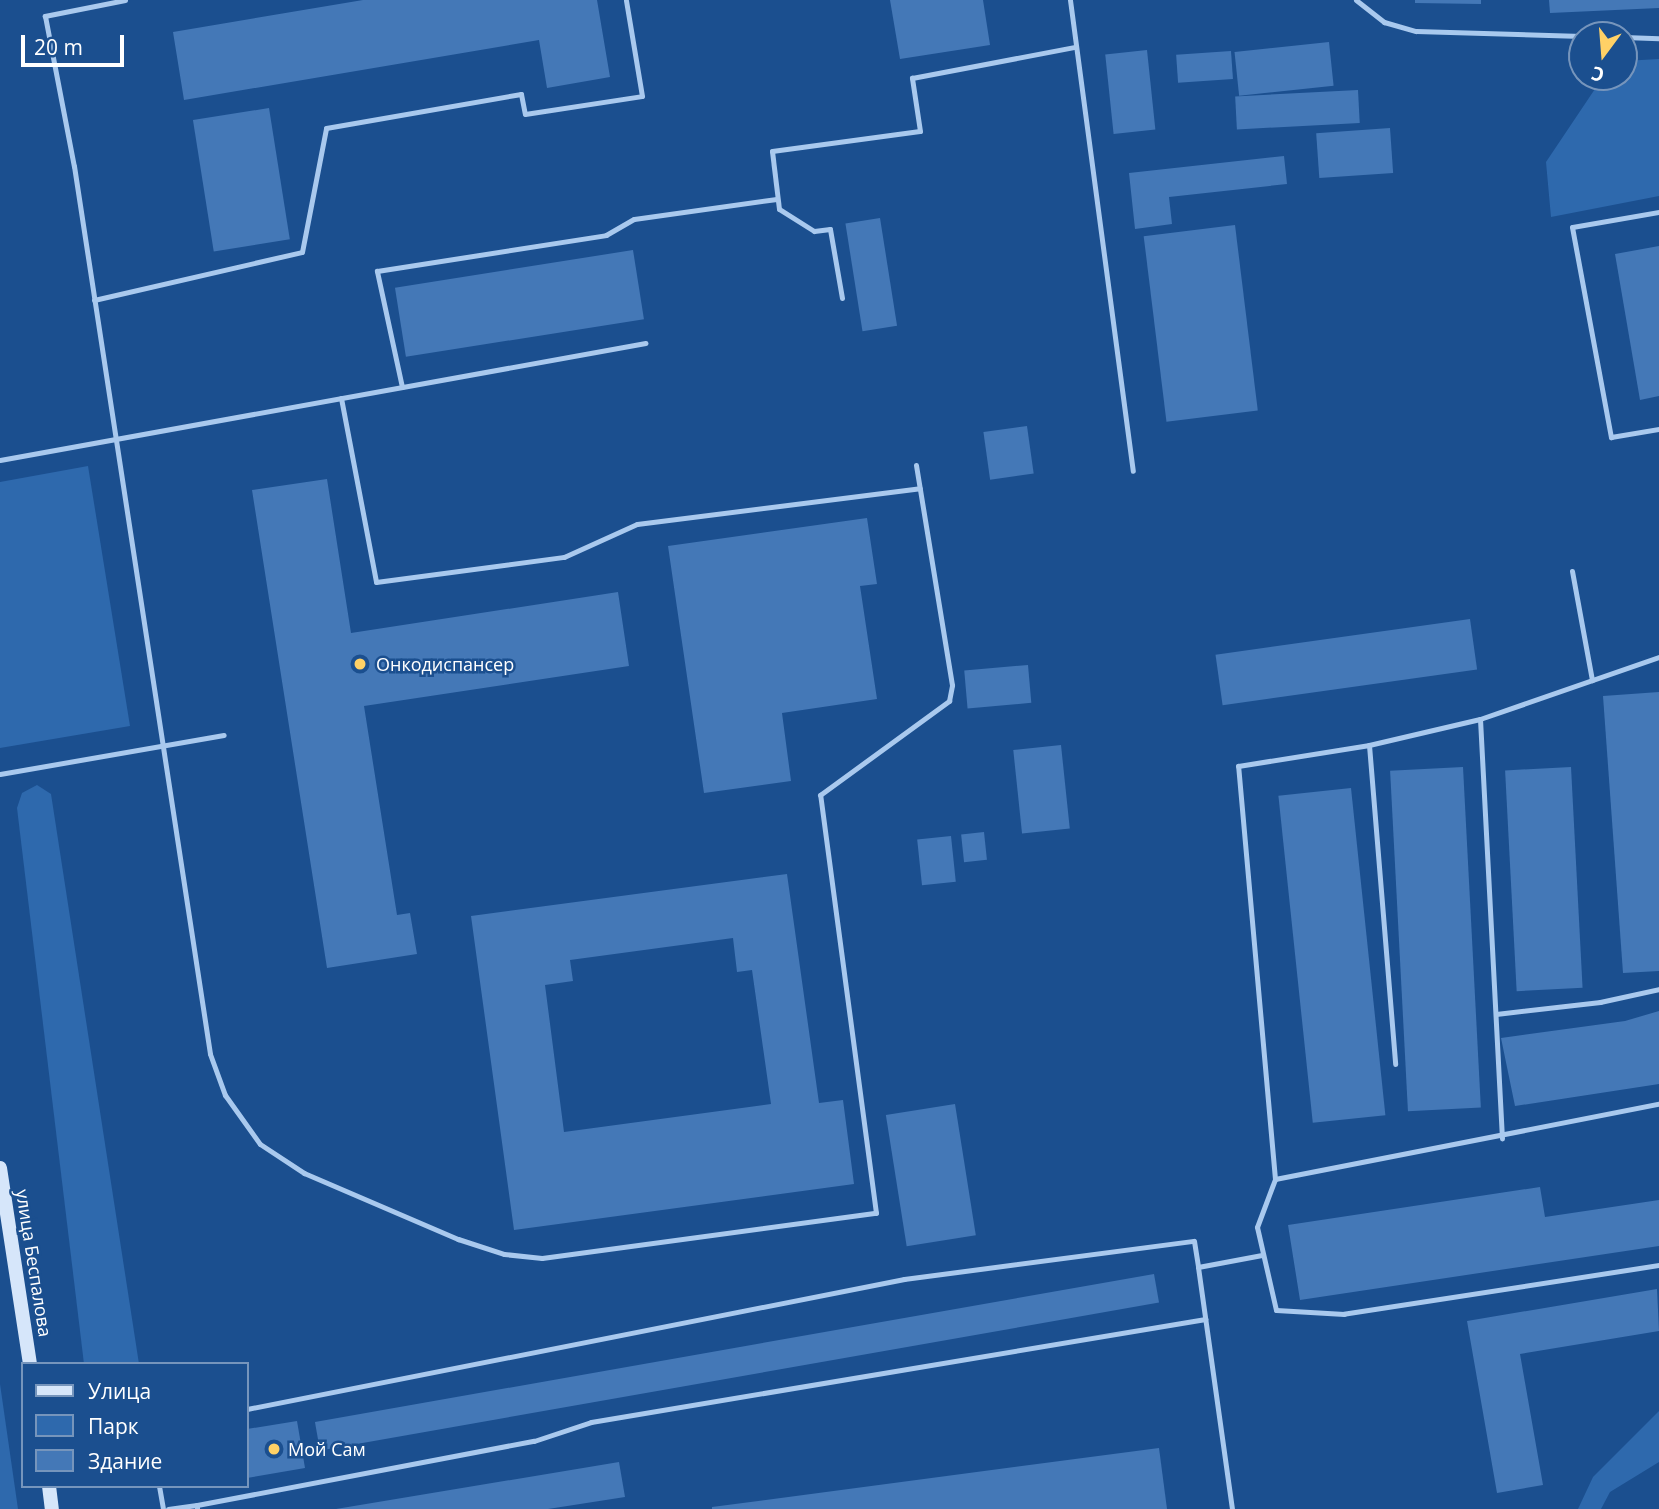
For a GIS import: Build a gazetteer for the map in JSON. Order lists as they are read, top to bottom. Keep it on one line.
{"streets":{"main road":["улица Беспалова"]},"places":["Онкодиспансер","Мой Сам"],"legend":["Улица","Парк","Здание"],"scale_bar":"20 m","north":"bottom"}
